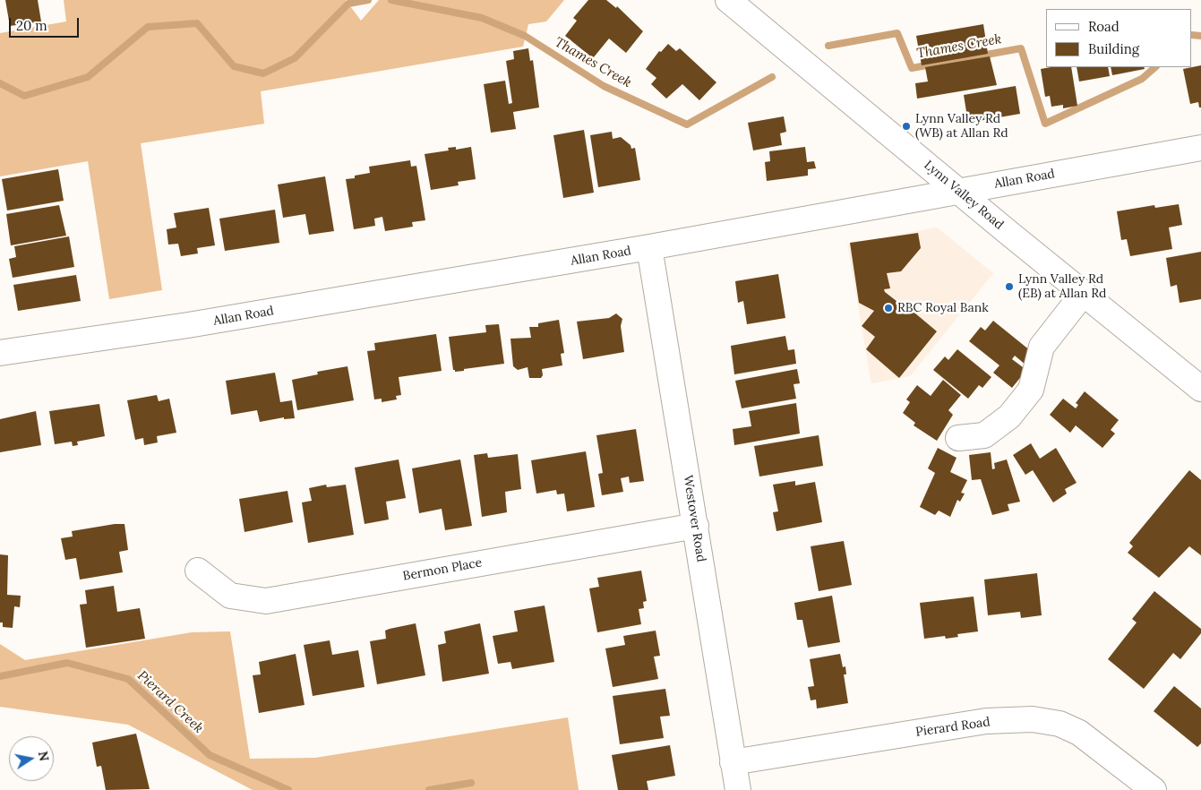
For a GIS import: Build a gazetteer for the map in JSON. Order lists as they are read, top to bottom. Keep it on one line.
{"streets":{"street":["Allan Road","Lynn Valley Road","Westover Road","Bermon Place","Pierard Road"]},"crossings":[["Allan Road","Lynn Valley Road"],["Allan Road","Westover Road"],["Westover Road","Bermon Place"],["Westover Road","Pierard Road"]],"water":["Thames Creek","Pierard Creek"],"places":["Lynn Valley Rd (WB) at Allan Rd","Lynn Valley Rd (EB) at Allan Rd","RBC Royal Bank"],"legend":["Road","Building"],"scale_bar":"20 m","north":"right"}
